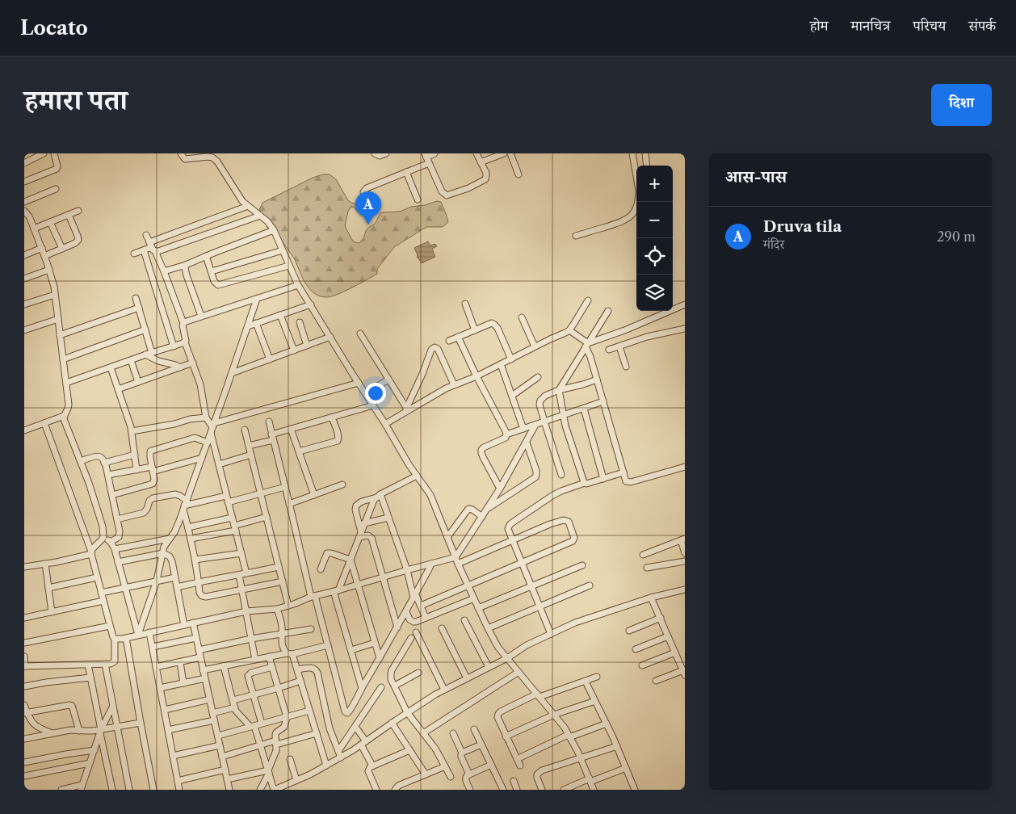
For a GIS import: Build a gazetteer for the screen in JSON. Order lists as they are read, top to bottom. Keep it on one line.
{"page":{"header":"Locato","nav":["होम","मानचित्र","परिचय","संपर्क"],"title":"हमारा पता","buttons":"दिशा","heading":"आस-पास","map_buttons":["+","−"],"pins":"A","list":[{"mark":"A","name":"Druva tila","note":"मंदिर","value":"290 m"}]}}
